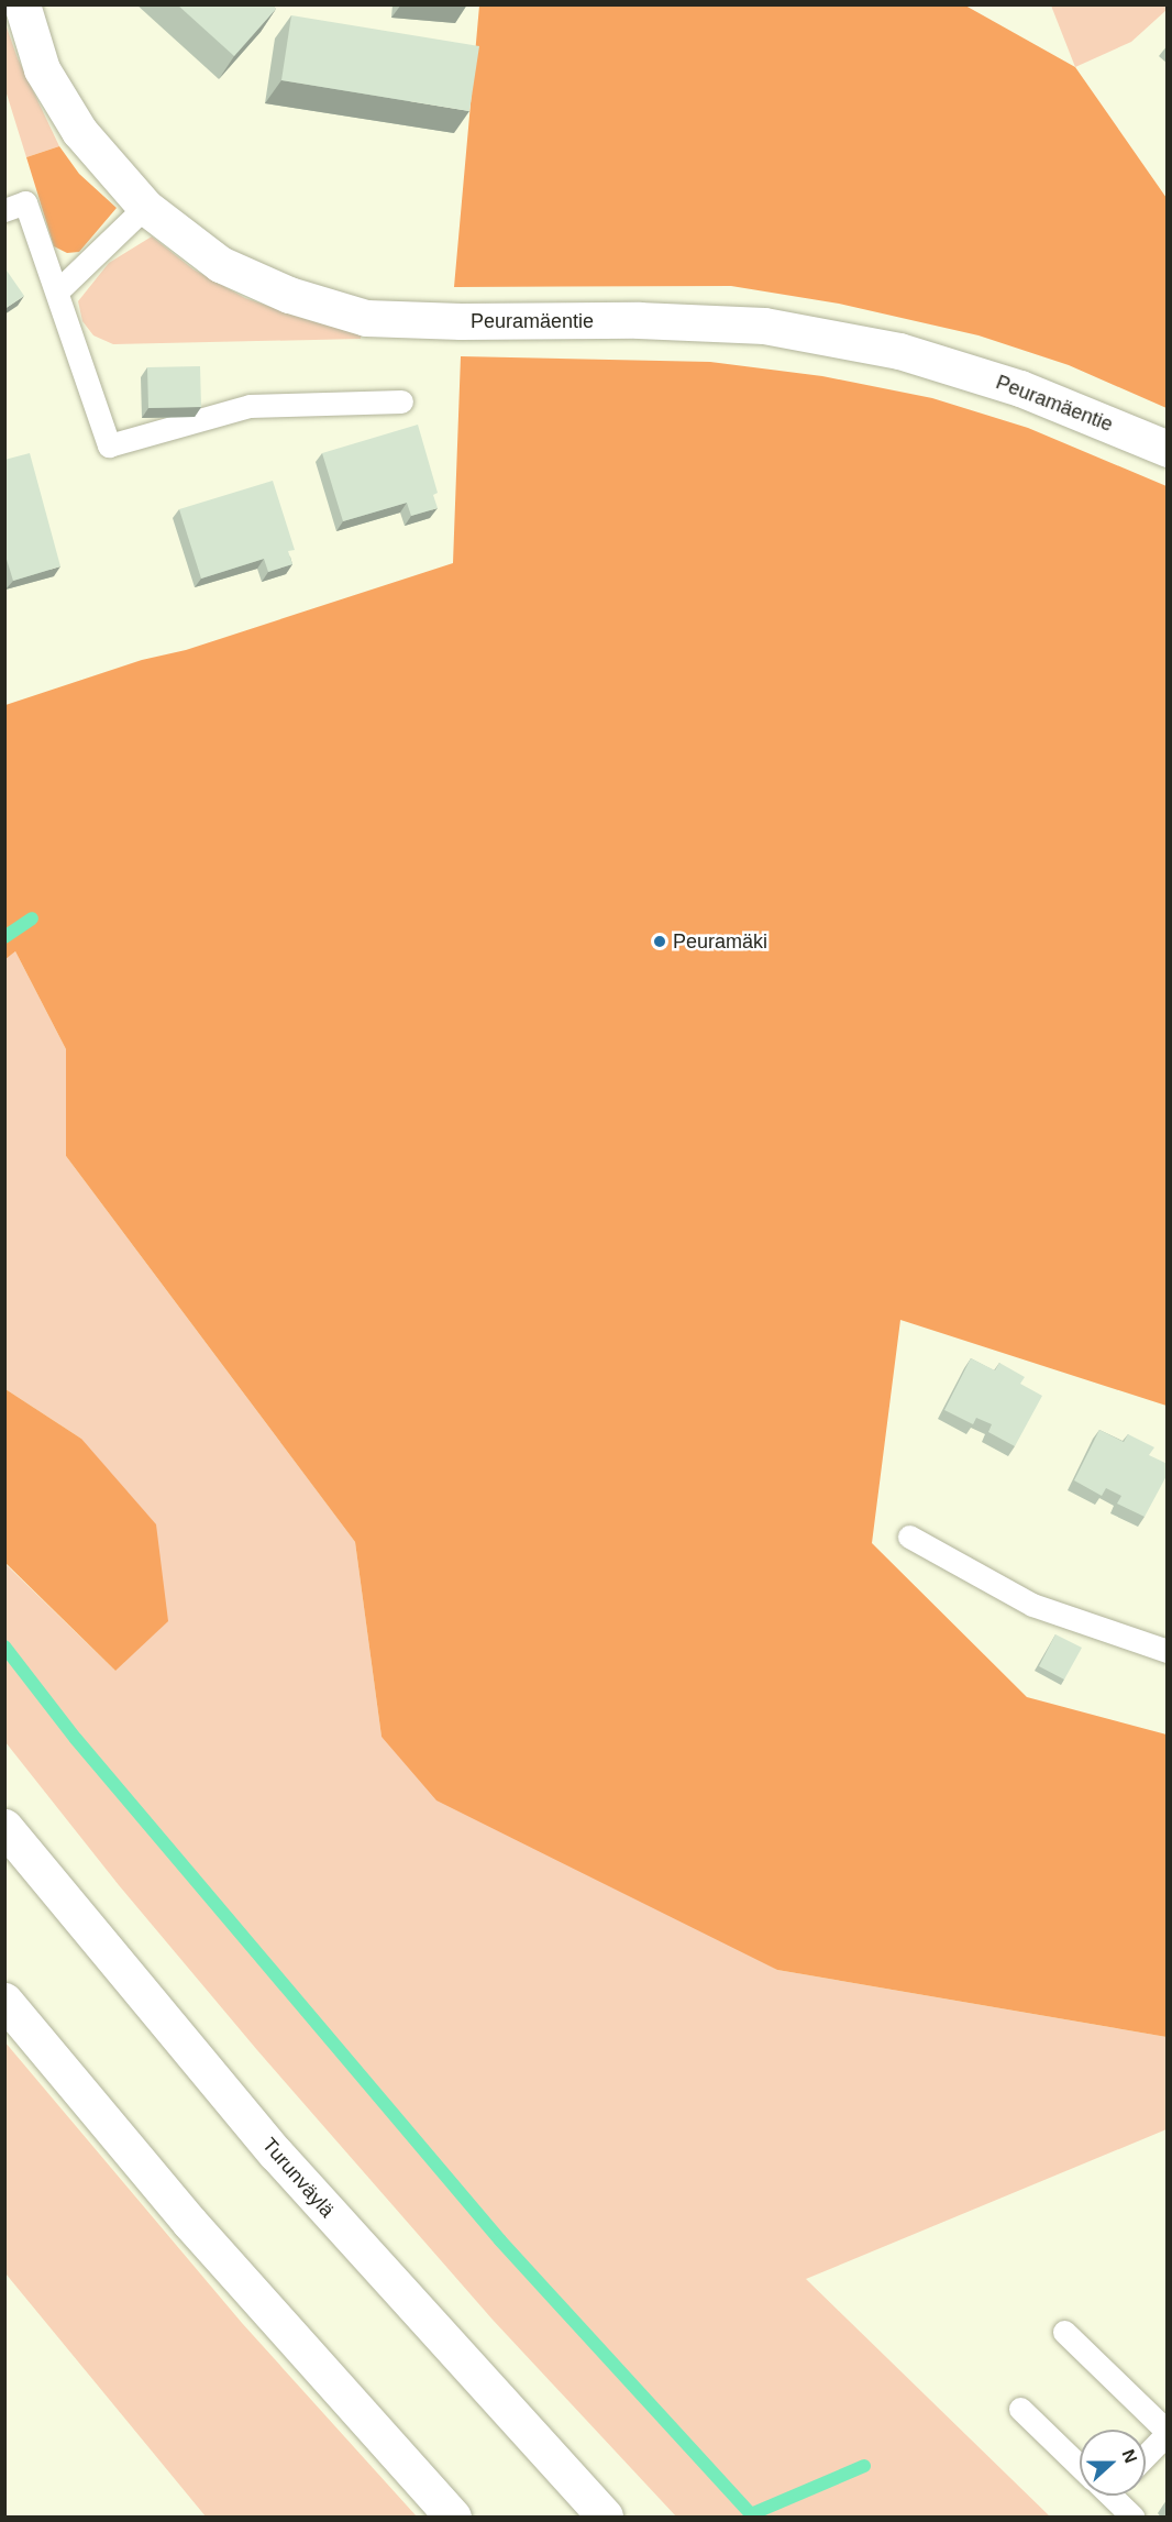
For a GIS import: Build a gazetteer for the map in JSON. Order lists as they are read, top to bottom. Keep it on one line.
{"streets":{"main road":["Peuramäentie","Turunväylä"]},"places":["Peuramäki"],"north":"right"}
